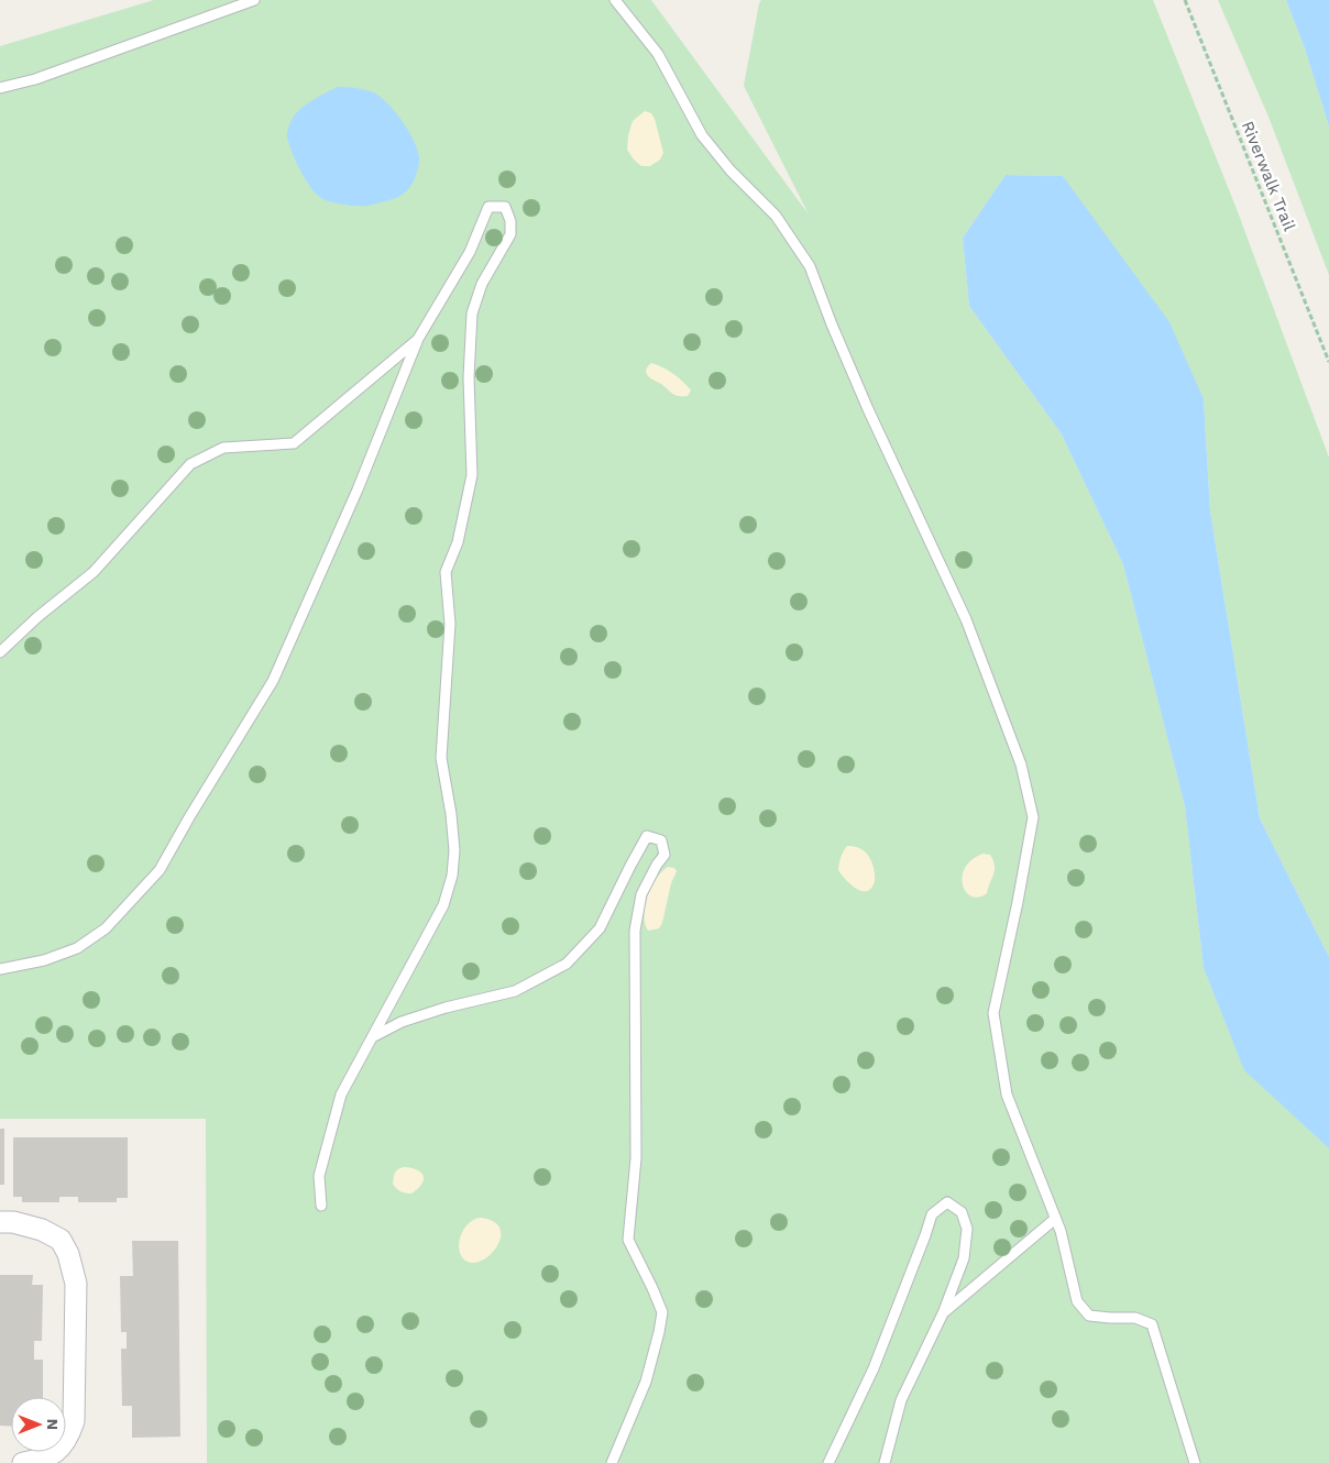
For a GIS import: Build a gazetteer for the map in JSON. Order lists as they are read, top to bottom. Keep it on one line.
{"streets":{"path":["Riverwalk Trail"]},"north":"right"}
